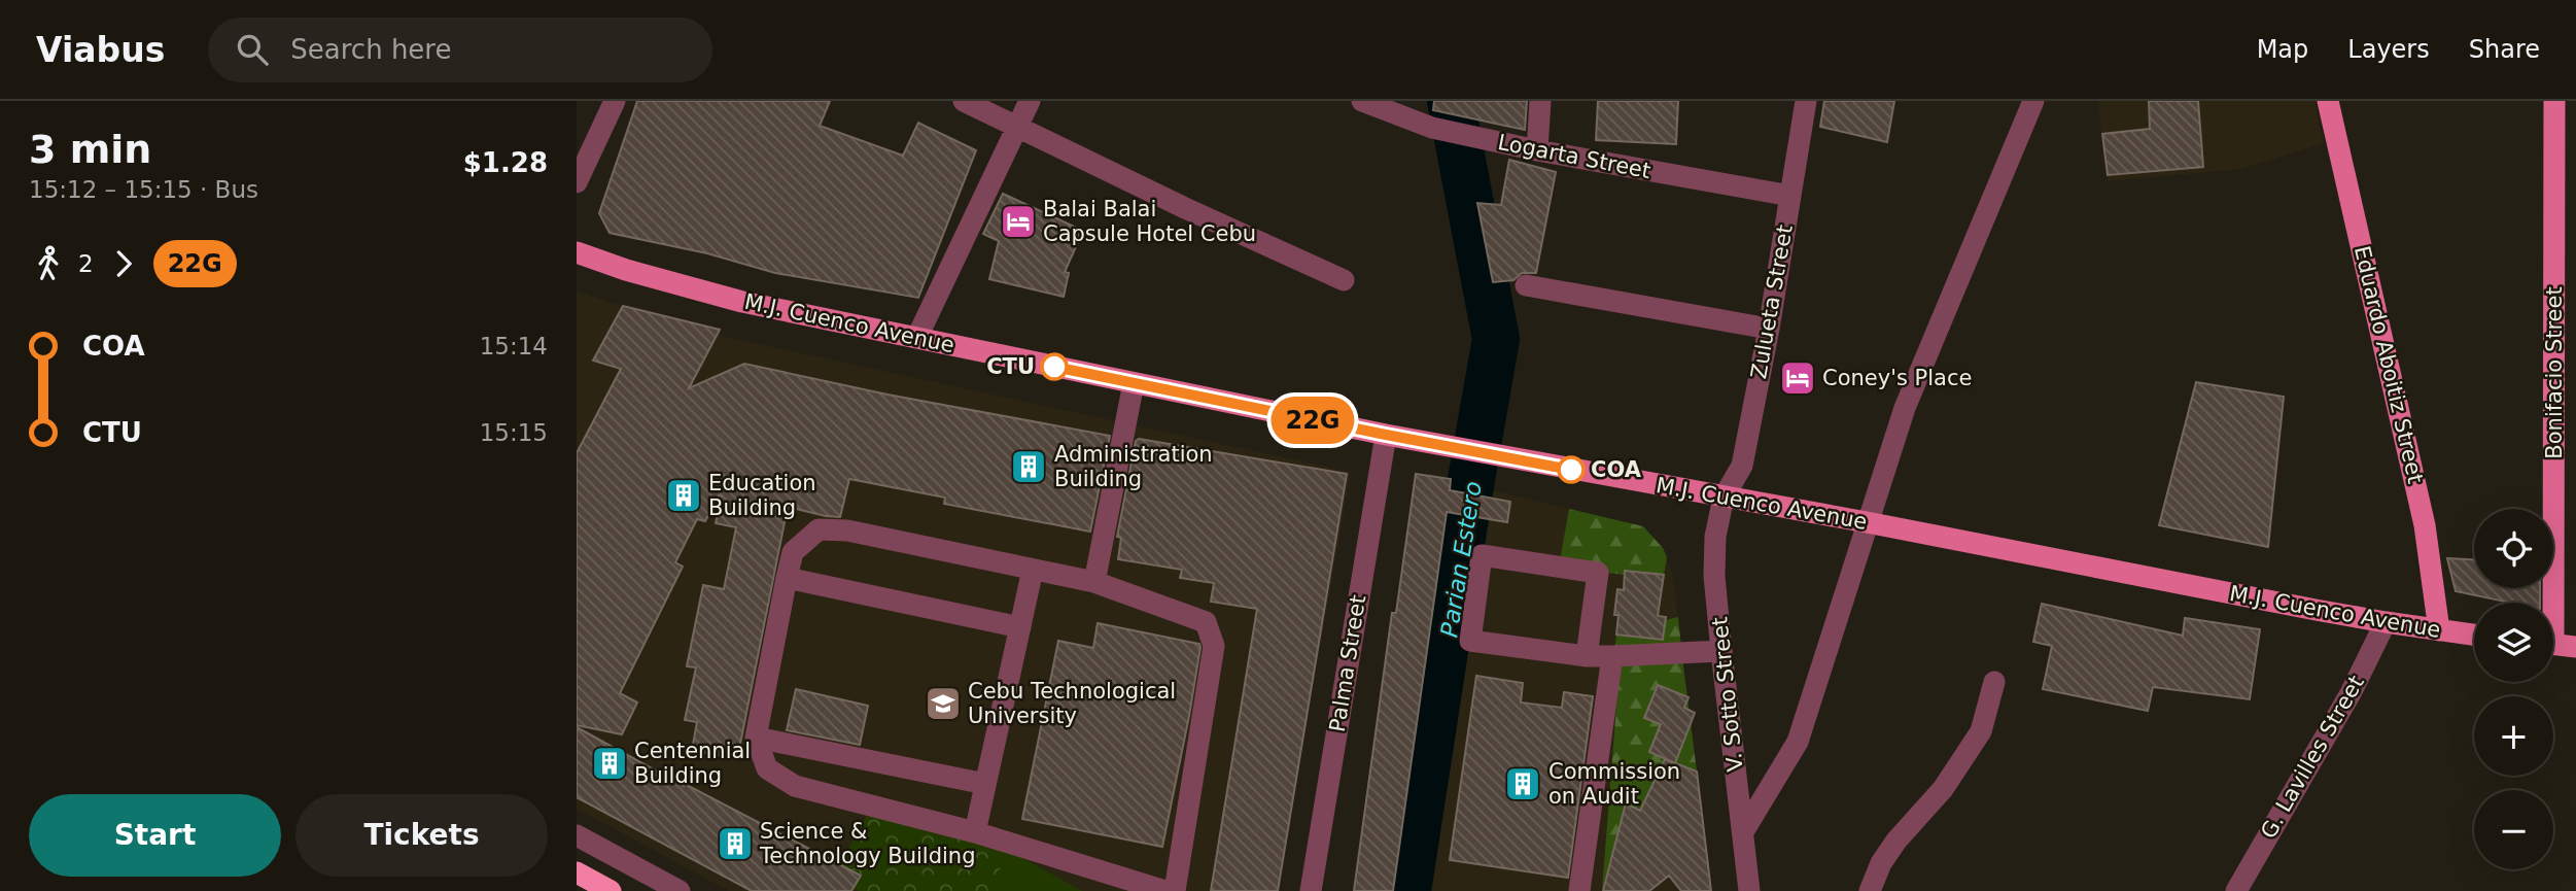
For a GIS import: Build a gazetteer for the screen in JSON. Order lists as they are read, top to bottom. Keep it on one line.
{"streets":{"main road":["M.J. Cuenco Avenue","Eduardo Aboitiz Street","Bonifacio Street"],"street":["Logarta Street","Zulueta Street","Palma Street","V. Sotto Street","G. Lavilles Street"]},"crossings":[["Logarta Street","Zulueta Street"],["Zulueta Street","M.J. Cuenco Avenue"],["Zulueta Street","V. Sotto Street"],["M.J. Cuenco Avenue","Eduardo Aboitiz Street"],["M.J. Cuenco Avenue","Palma Street"],["M.J. Cuenco Avenue","V. Sotto Street"],["M.J. Cuenco Avenue","G. Lavilles Street"]],"water":["Parian Estero"],"places":{"hotel":["Balai Balai Capsule Hotel Cebu","Coney's Place"],"other":["CTU","COA"],"building":["Administration Building","Education Building","Centennial Building","Commission on Audit","Science & Technology Building"],"school or university":["Cebu Technological University"]},"lines":["bus line 22G"],"page":{"header":"Viabus","search":"Search here","nav":["Map","Layers","Share"],"heading":["3 min","15:12 – 15:15 · Bus","$1.28"],"on_map":"22G","legs":["2","22G"],"list":[{"name":"COA","value":"15:14"},{"name":"CTU","value":"15:15"}],"map_buttons":["+","−"],"buttons":["Start","Tickets"]}}
